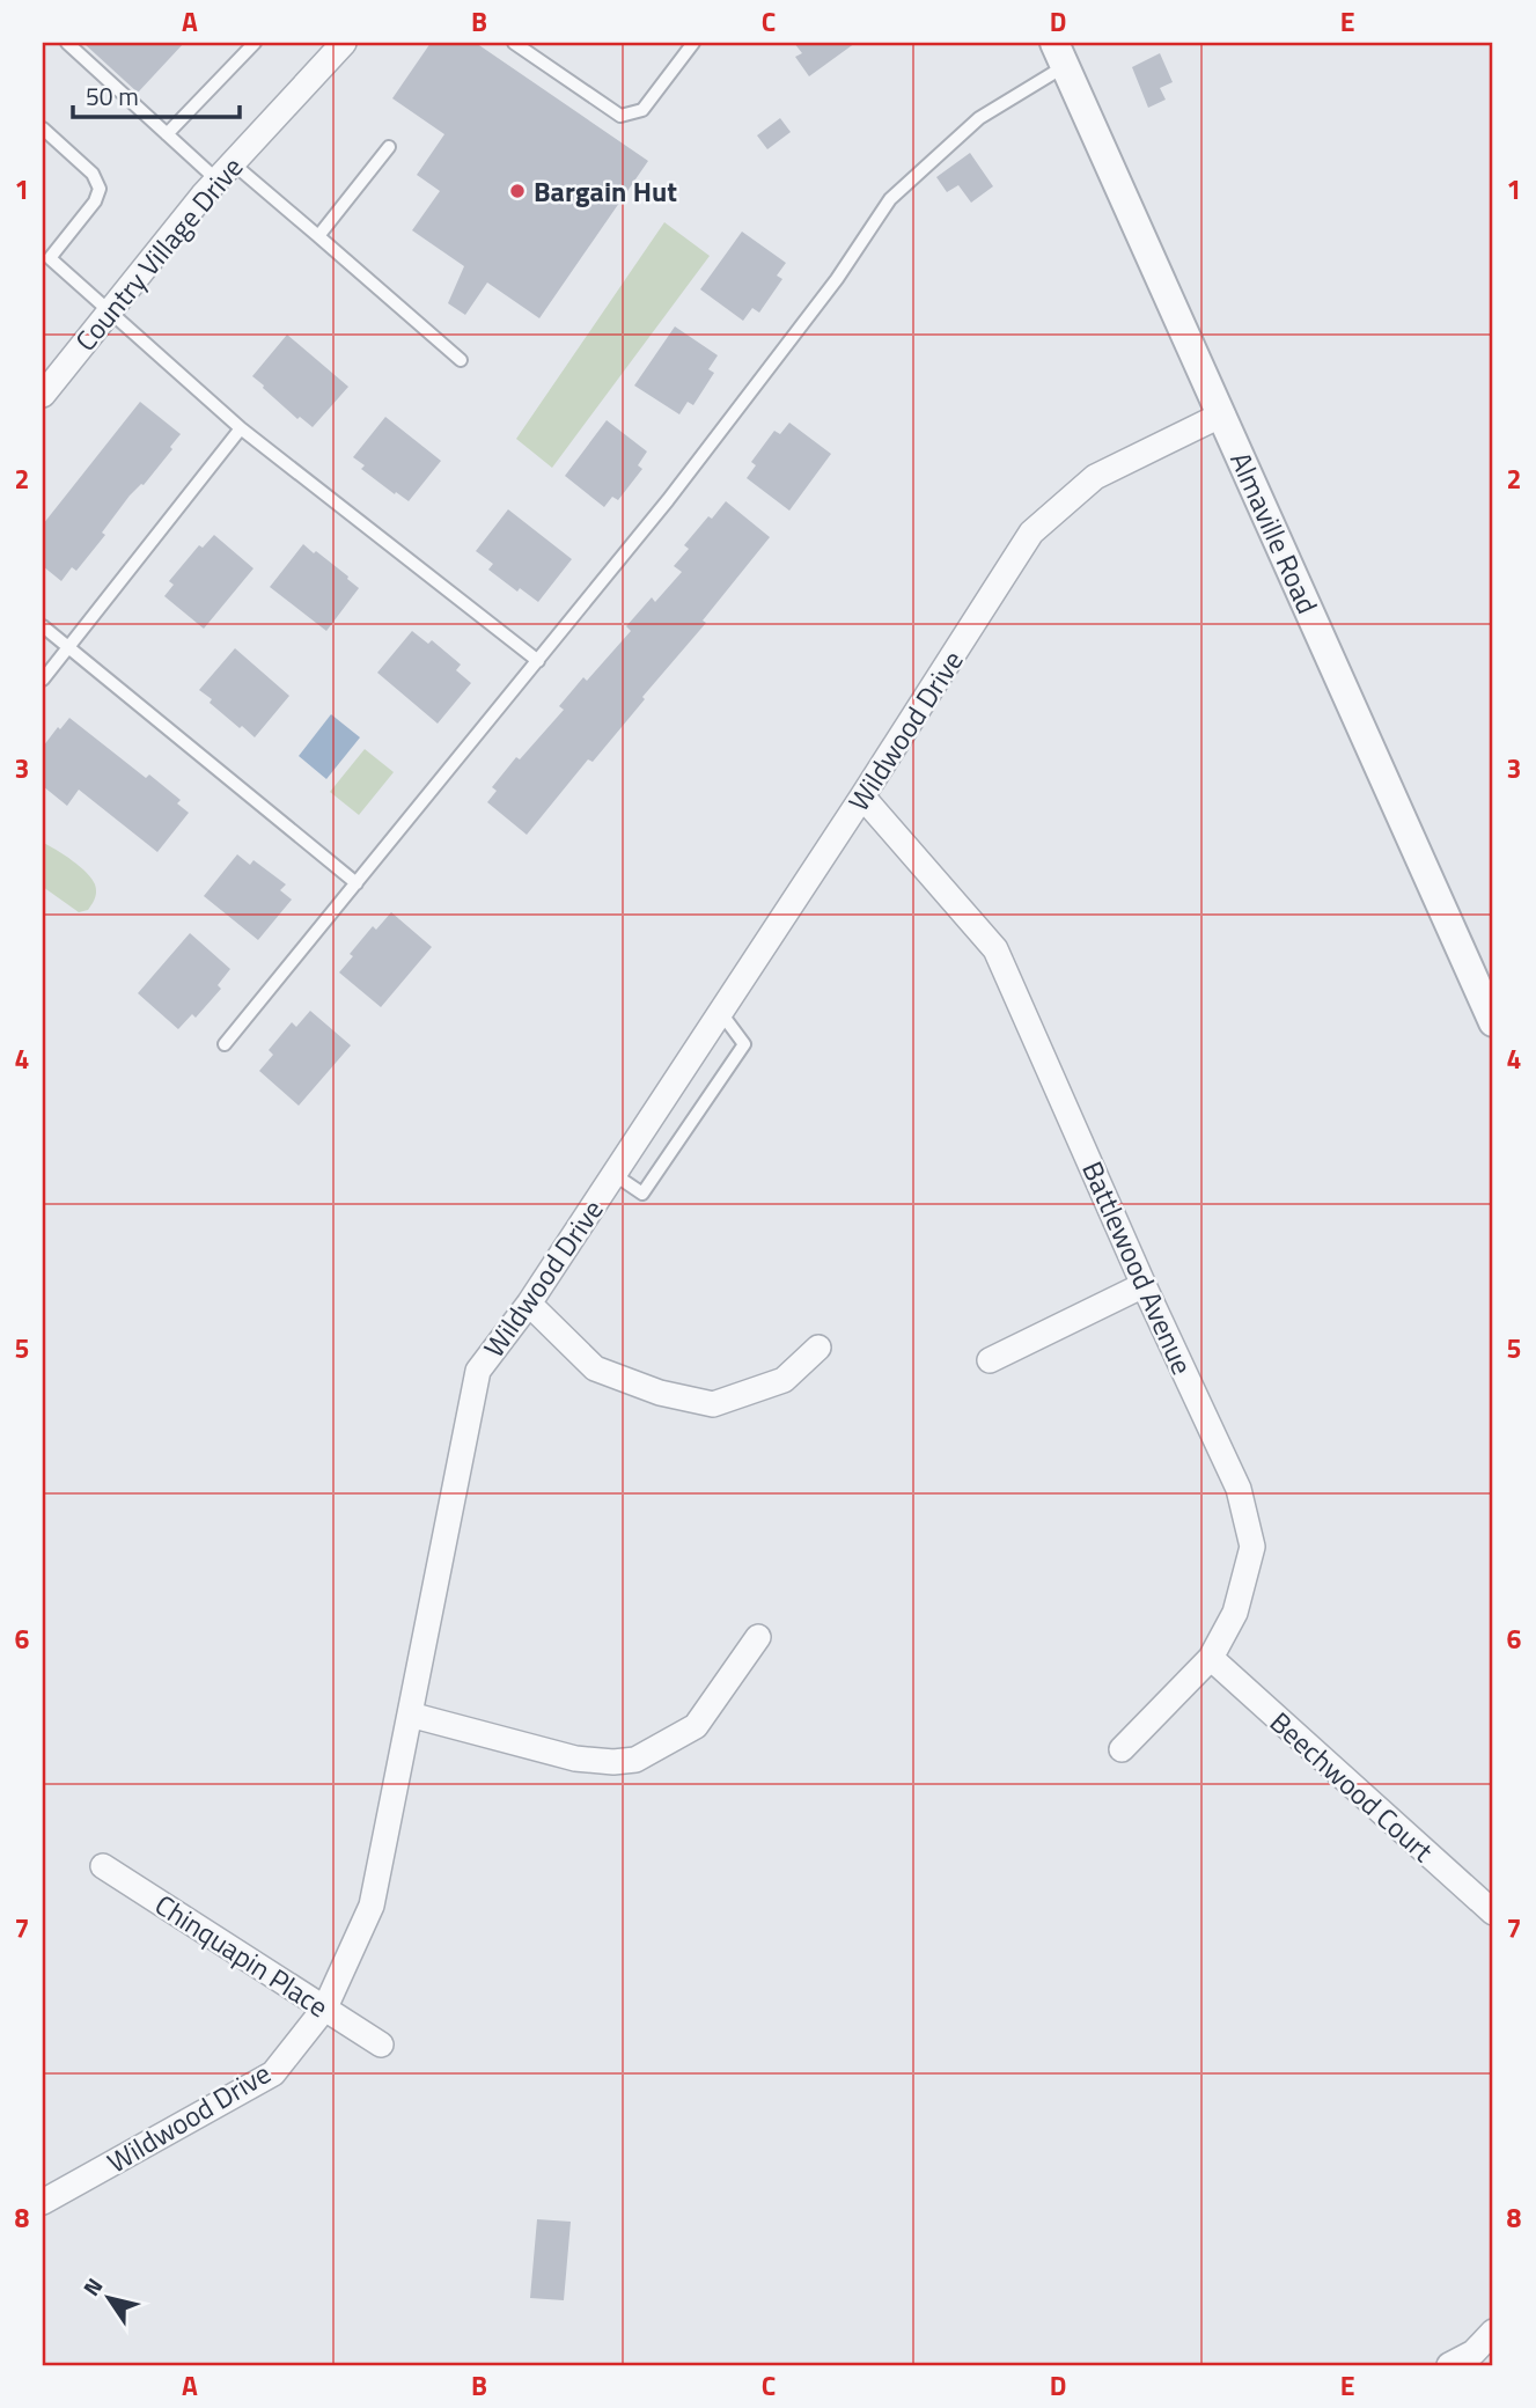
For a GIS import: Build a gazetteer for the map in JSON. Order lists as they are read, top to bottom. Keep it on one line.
{"streets":{"street":["Country Village Drive","Almaville Road","Wildwood Drive","Battlewood Avenue","Beechwood Court","Chinquapin Place"]},"crossings":[["Almaville Road","Wildwood Drive"],["Wildwood Drive","Battlewood Avenue"],["Wildwood Drive","Chinquapin Place"],["Battlewood Avenue","Beechwood Court"]],"places":["Bargain Hut"],"scale_bar":"50 m","north":"top left","grid":{"columns":["A","B","C","D","E"],"rows":["1","2","3","4","5","6","7","8"]}}
